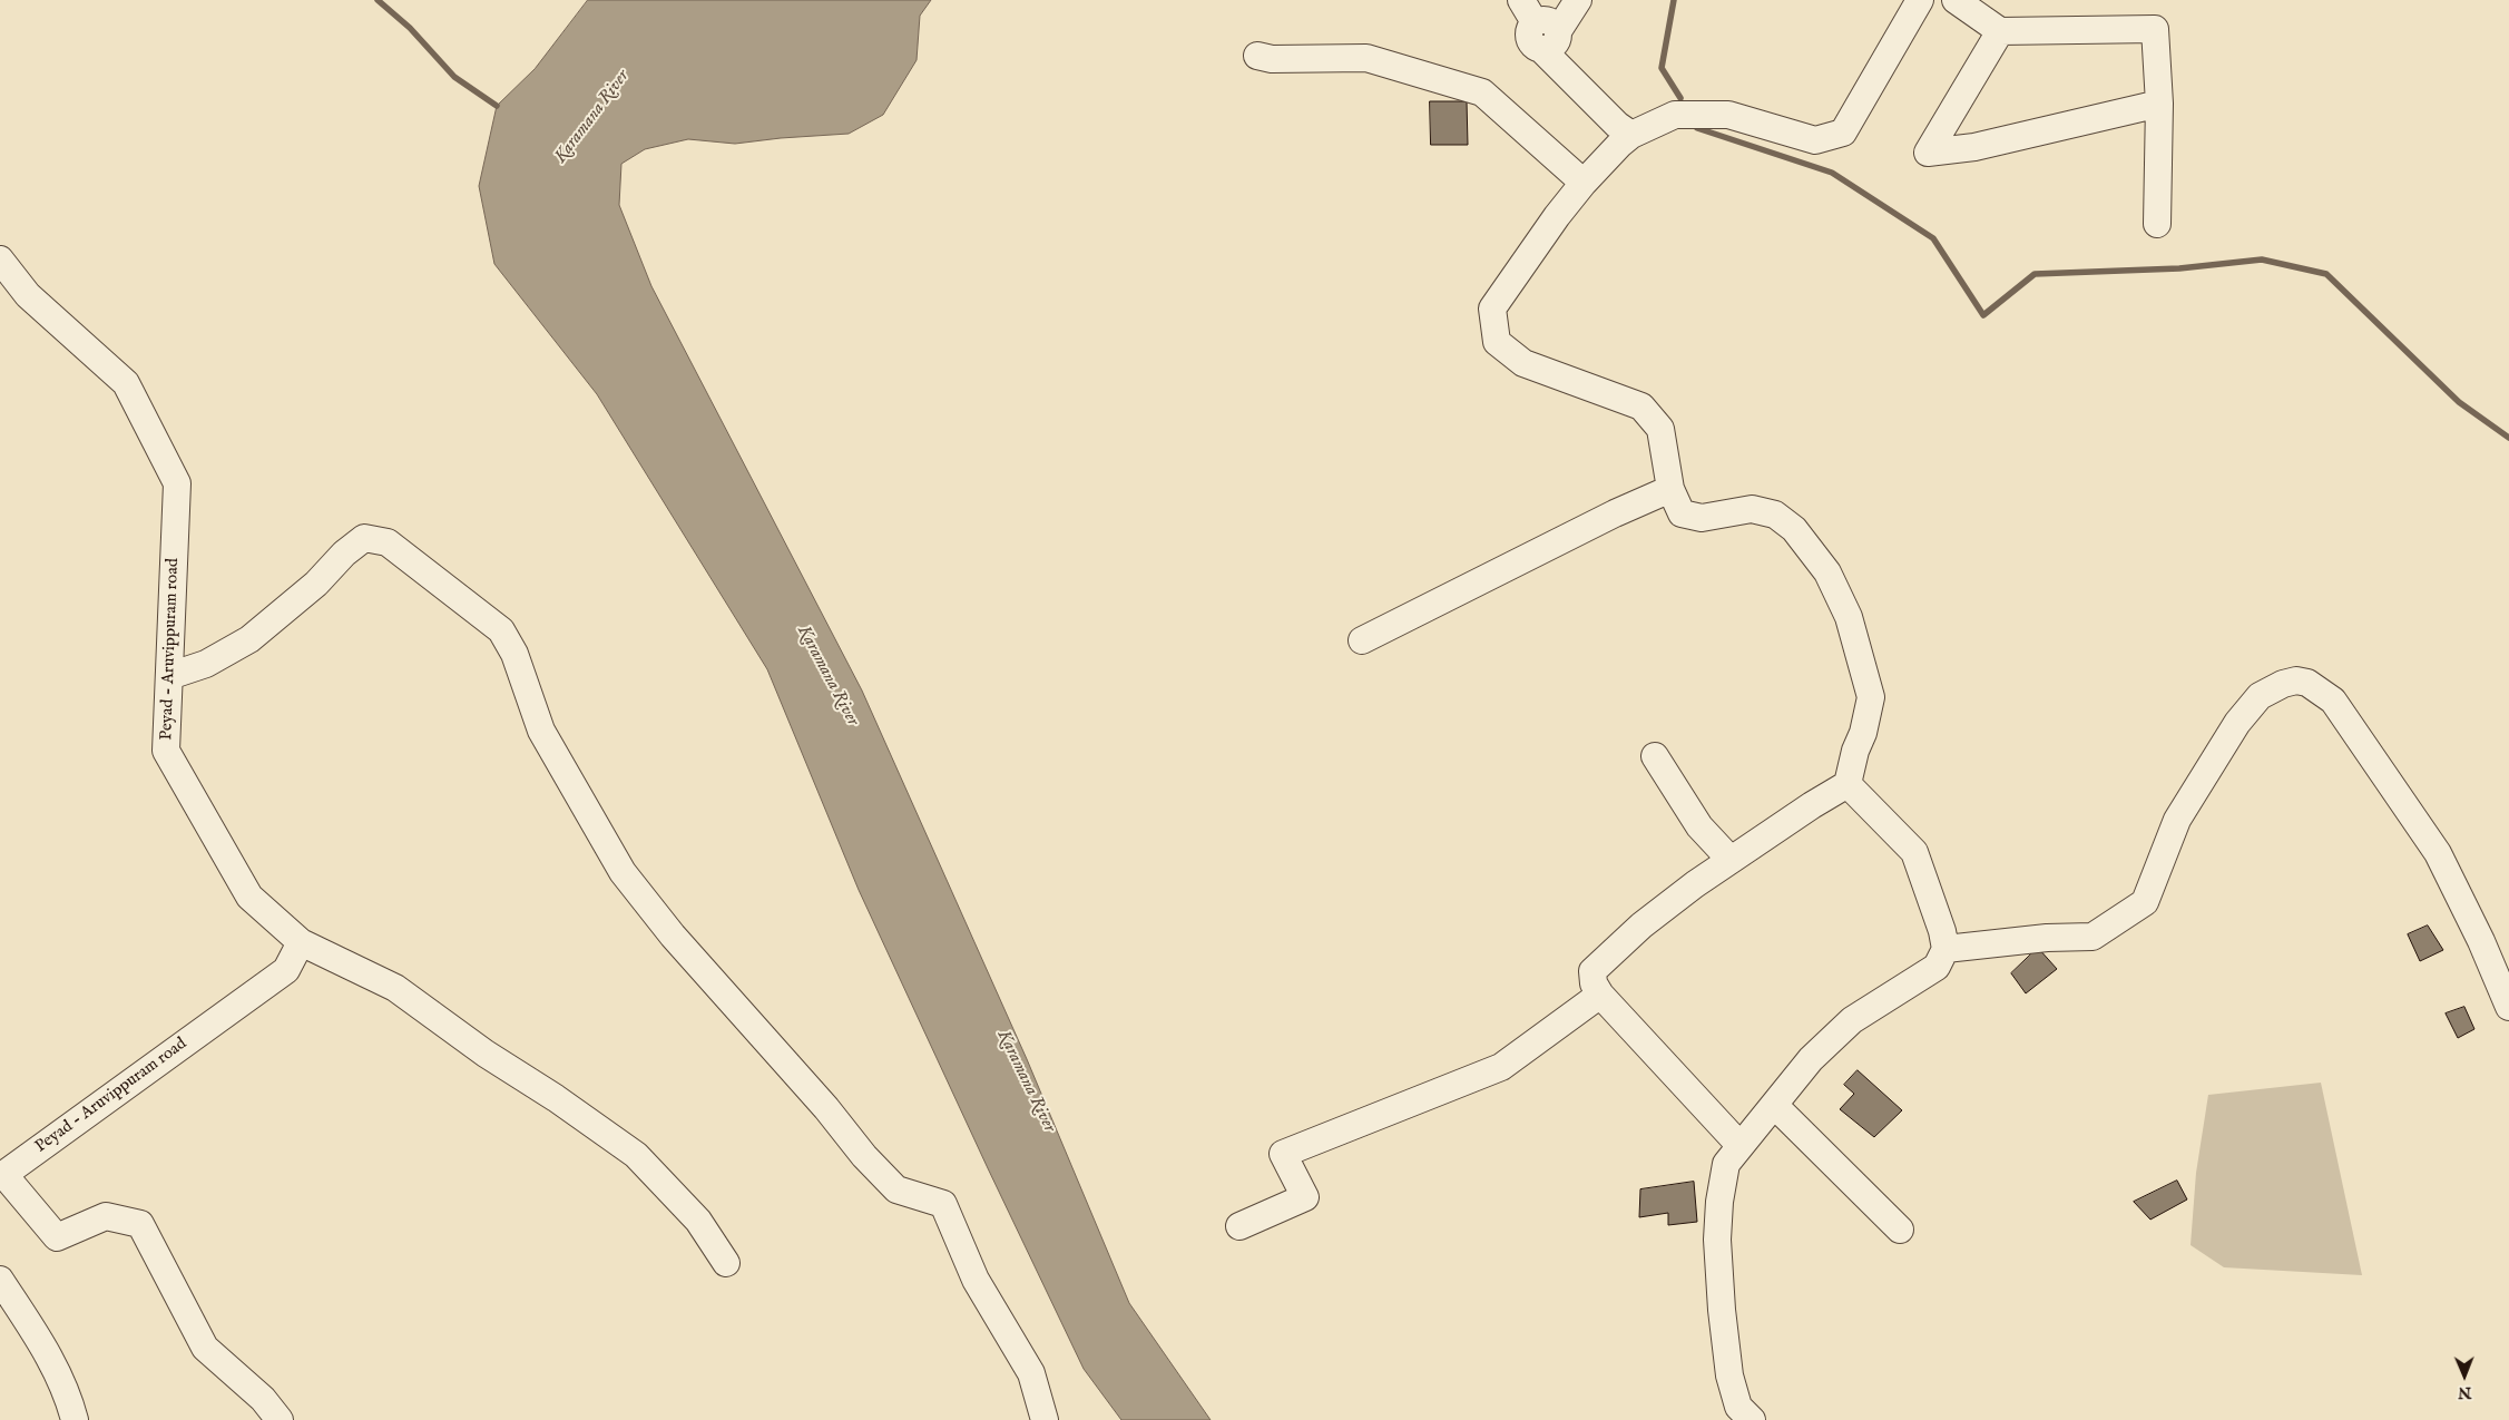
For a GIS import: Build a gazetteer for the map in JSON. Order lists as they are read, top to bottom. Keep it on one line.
{"streets":{"street":["Peyad - Aruvippuram road"]},"water":["Karamana River"],"north":"bottom"}
